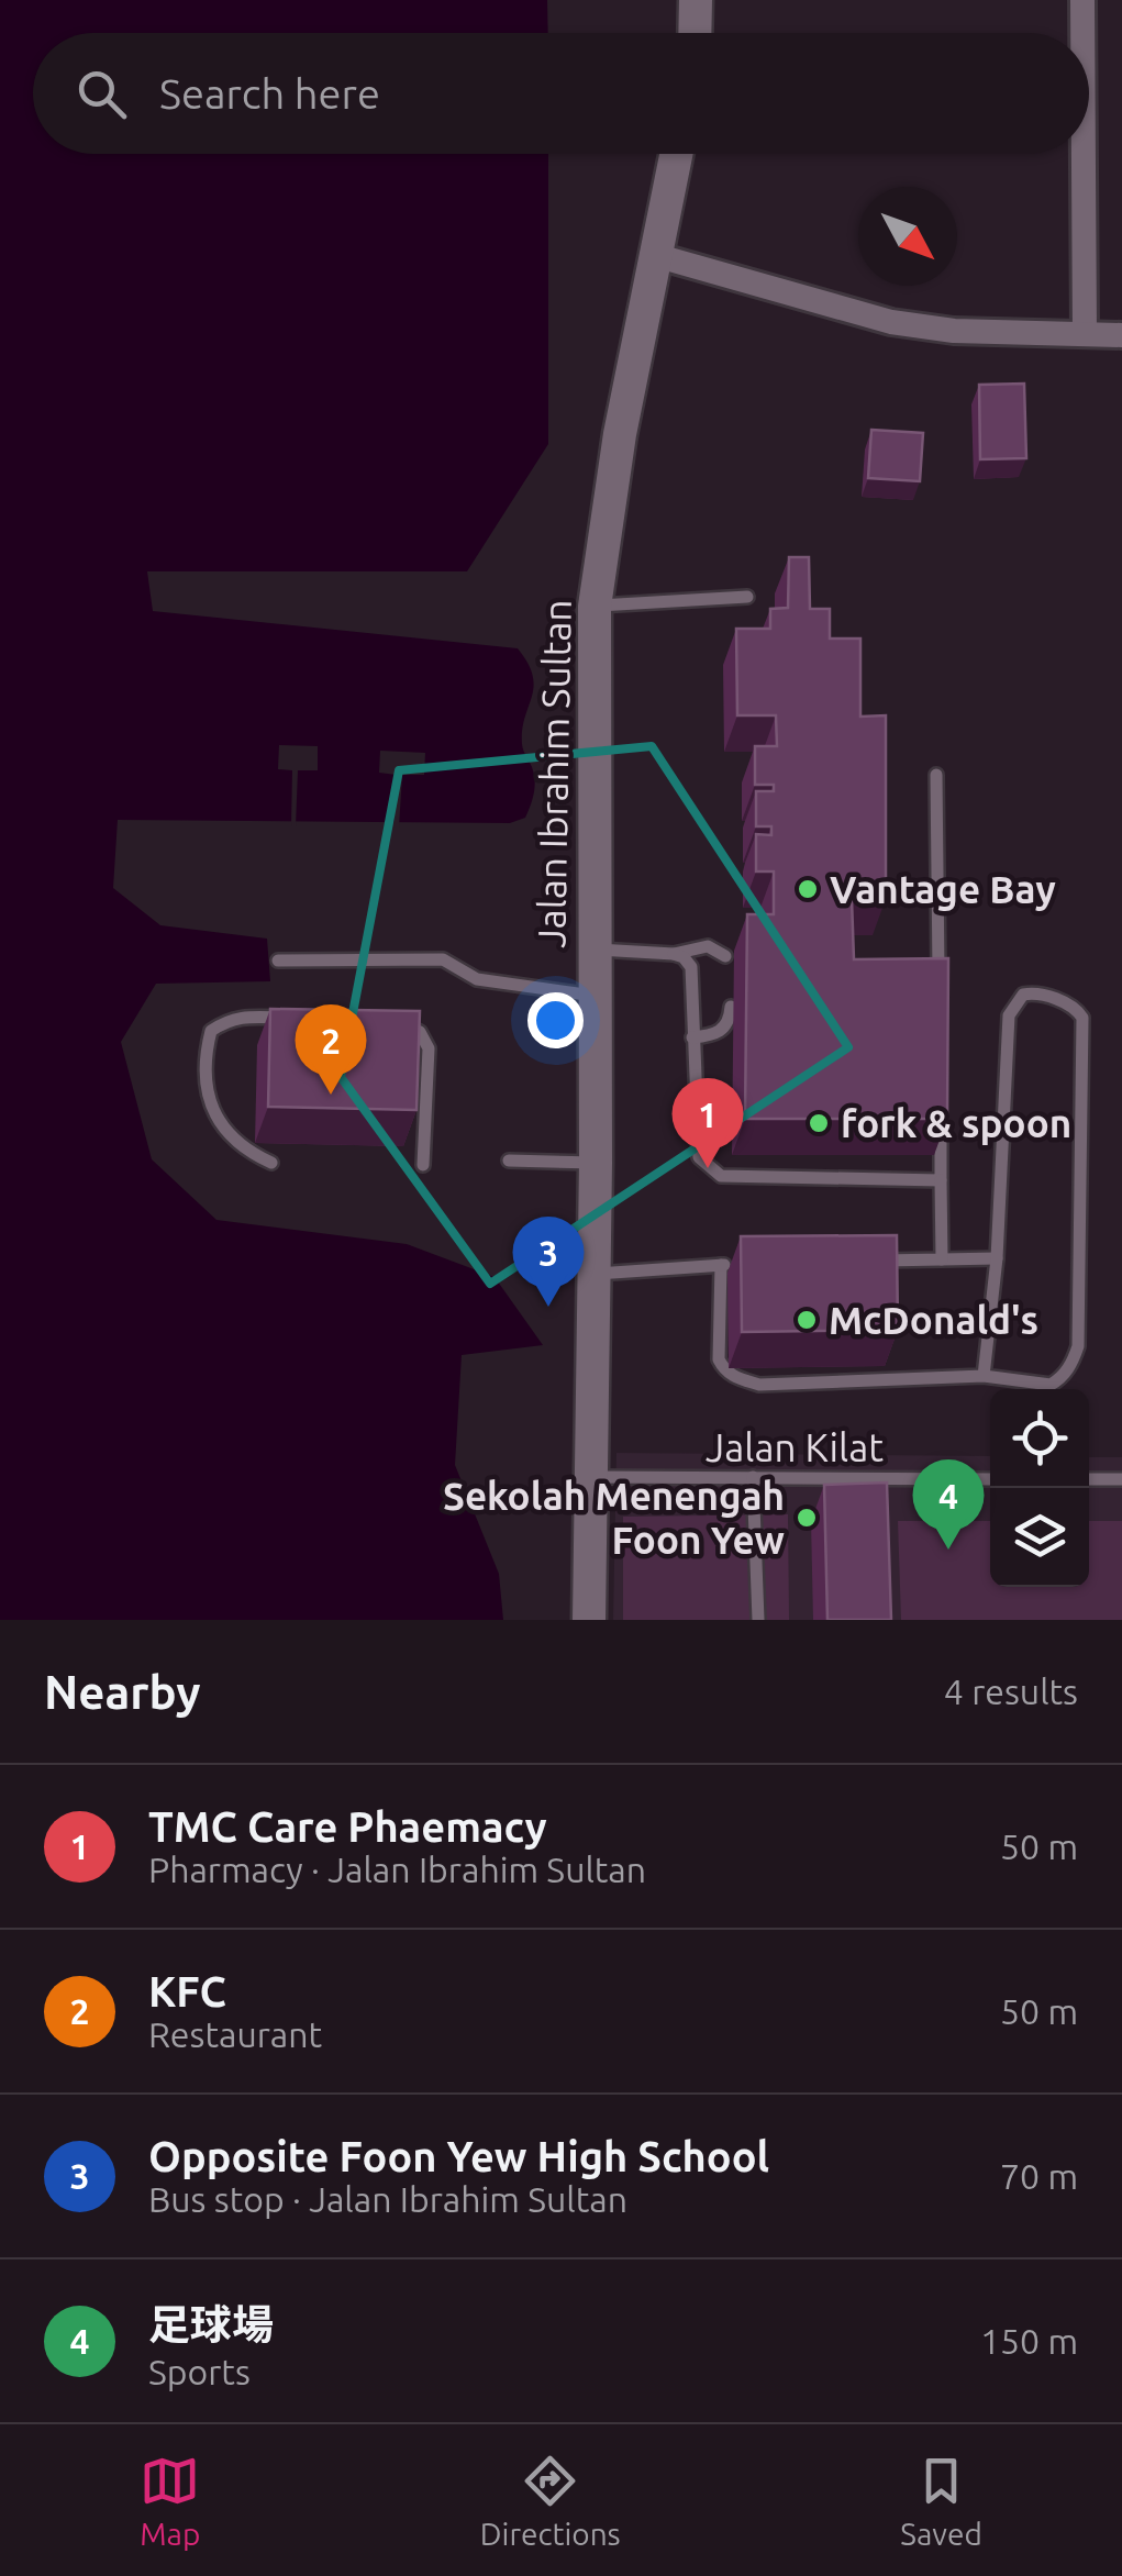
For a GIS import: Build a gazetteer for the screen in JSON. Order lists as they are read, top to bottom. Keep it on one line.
{"streets":{"street":["Jalan Ibrahim Sultan"],"lane":["Jalan Kilat"]},"crossings":[["Jalan Ibrahim Sultan","Jalan Kilat"]],"places":["Vantage Bay","fork & spoon","McDonald's","Sekolah Menengah Foon Yew"],"north":"bottom right","page":{"search":"Search here","pins":["2","1","3","4"],"heading":["Nearby","4 results"],"list":[{"mark":"1","name":"TMC Care Phaemacy","note":"Pharmacy · Jalan Ibrahim Sultan","value":"50 m"},{"mark":"2","name":"KFC","note":"Restaurant","value":"50 m"},{"mark":"3","name":"Opposite Foon Yew High School","note":"Bus stop · Jalan Ibrahim Sultan","value":"70 m"},{"mark":"4","name":"足球場","note":"Sports","value":"150 m"}],"nav":["Map","Directions","Saved"]}}
